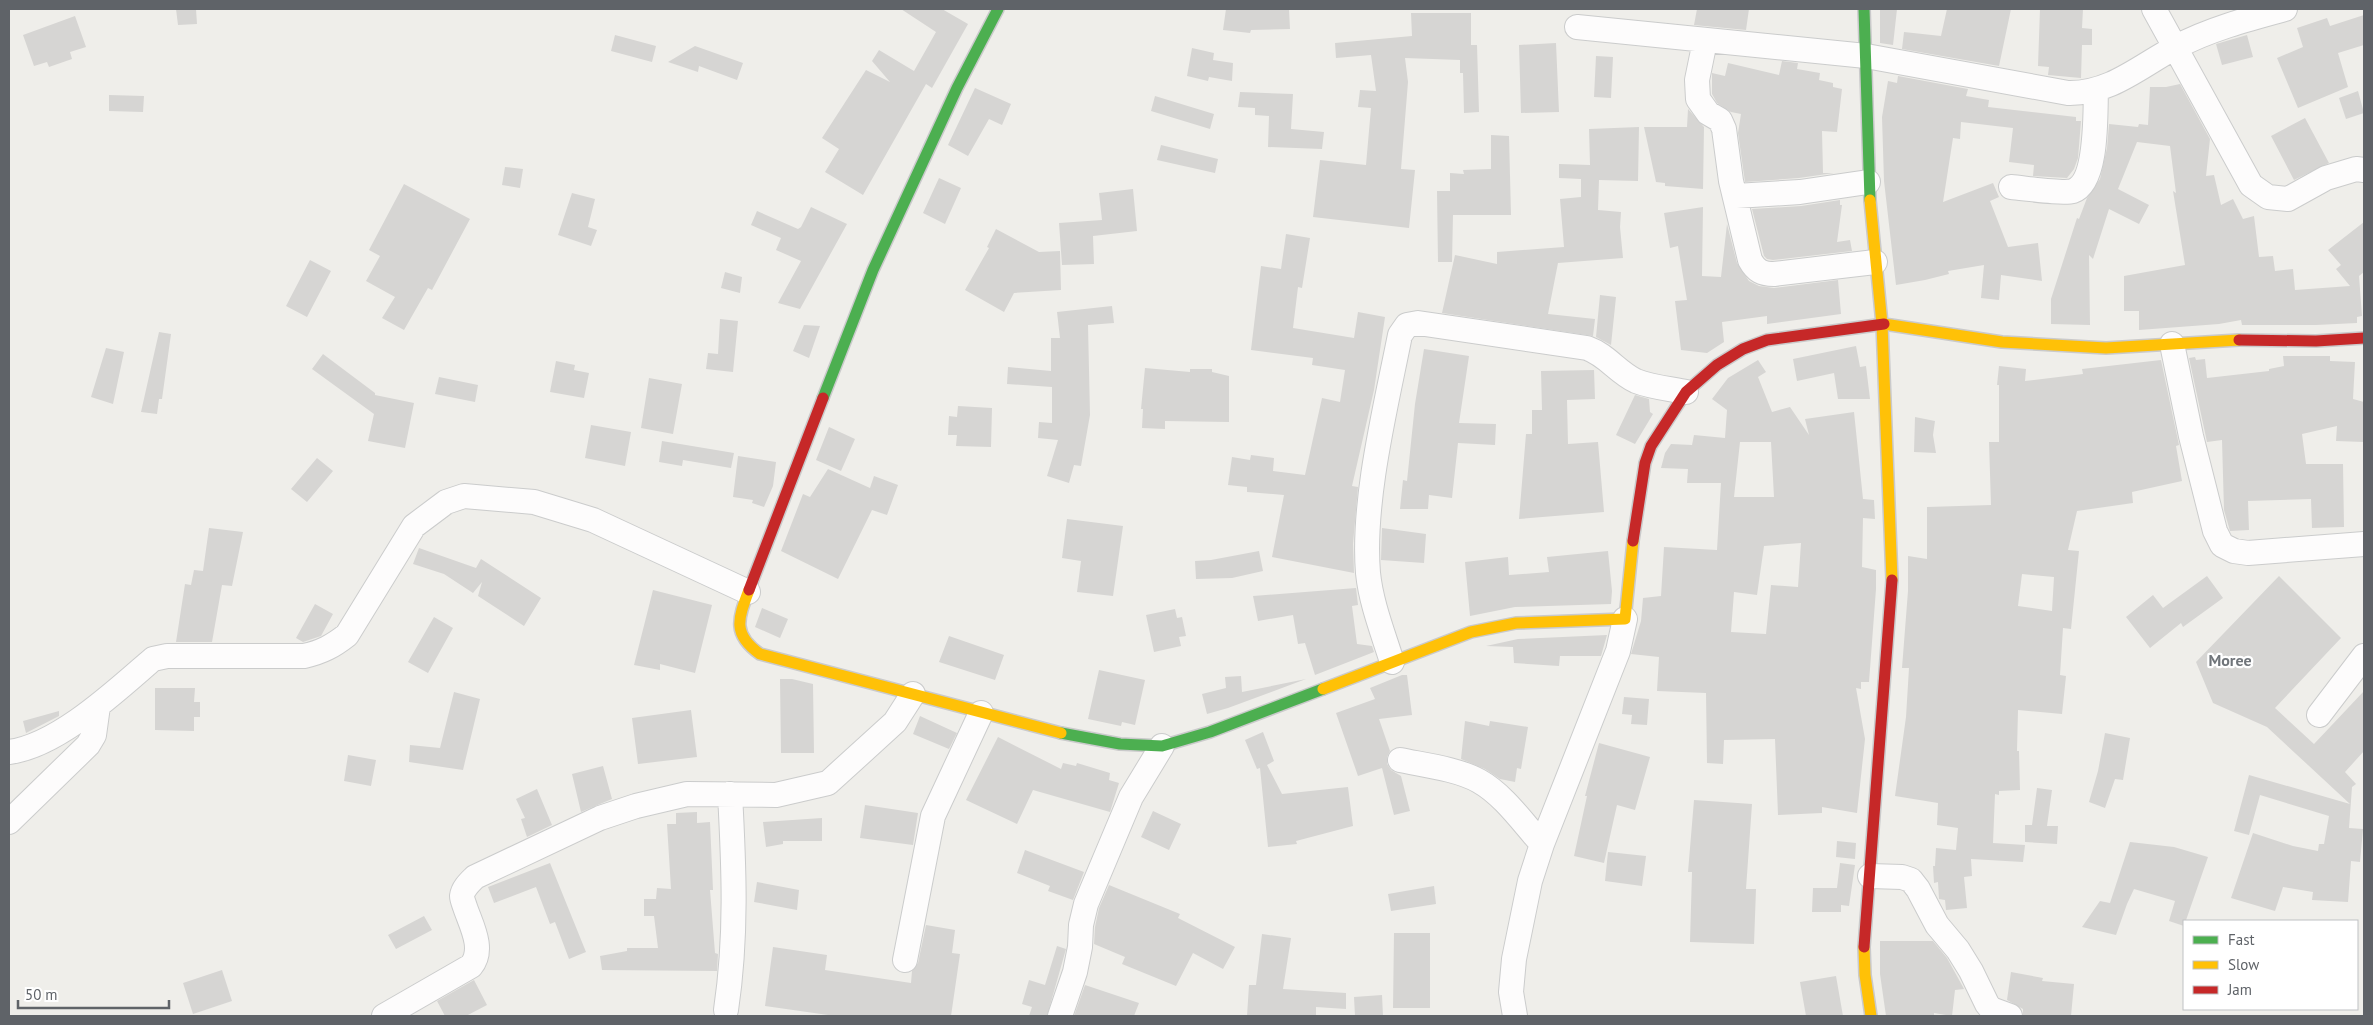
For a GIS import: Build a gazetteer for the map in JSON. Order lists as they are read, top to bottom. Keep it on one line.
{"districts":["Moree"],"legend":["Fast","Slow","Jam"],"scale_bar":"50 m"}
